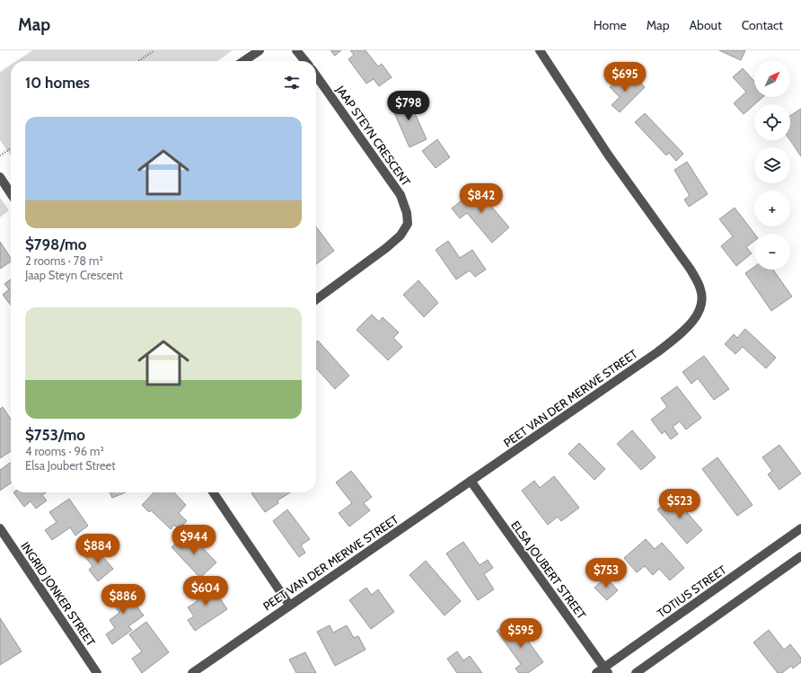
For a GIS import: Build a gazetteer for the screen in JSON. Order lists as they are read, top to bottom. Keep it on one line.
{"streets":{"street":["JAAP STEYN CRESCENT","PEET VAN DER MERWE STREET","ELSA JOUBERT STREET","TOTIUS STREET","INGRID JONKER STREET"]},"crossings":[["PEET VAN DER MERWE STREET","ELSA JOUBERT STREET"],["ELSA JOUBERT STREET","TOTIUS STREET"]],"north":"top right","page":{"header":"Map","nav":["Home","Map","About","Contact"],"map_buttons":["+","−"],"heading":"10 homes","price":["$695","$798","$842","$523","$944","$884","$753","$604","$886","$595"],"list":[{"name":"$798/mo","note":"2 rooms · 78 m² · Jaap Steyn Crescent"},{"name":"$753/mo","note":"4 rooms · 96 m² · Elsa Joubert Street"}]}}
